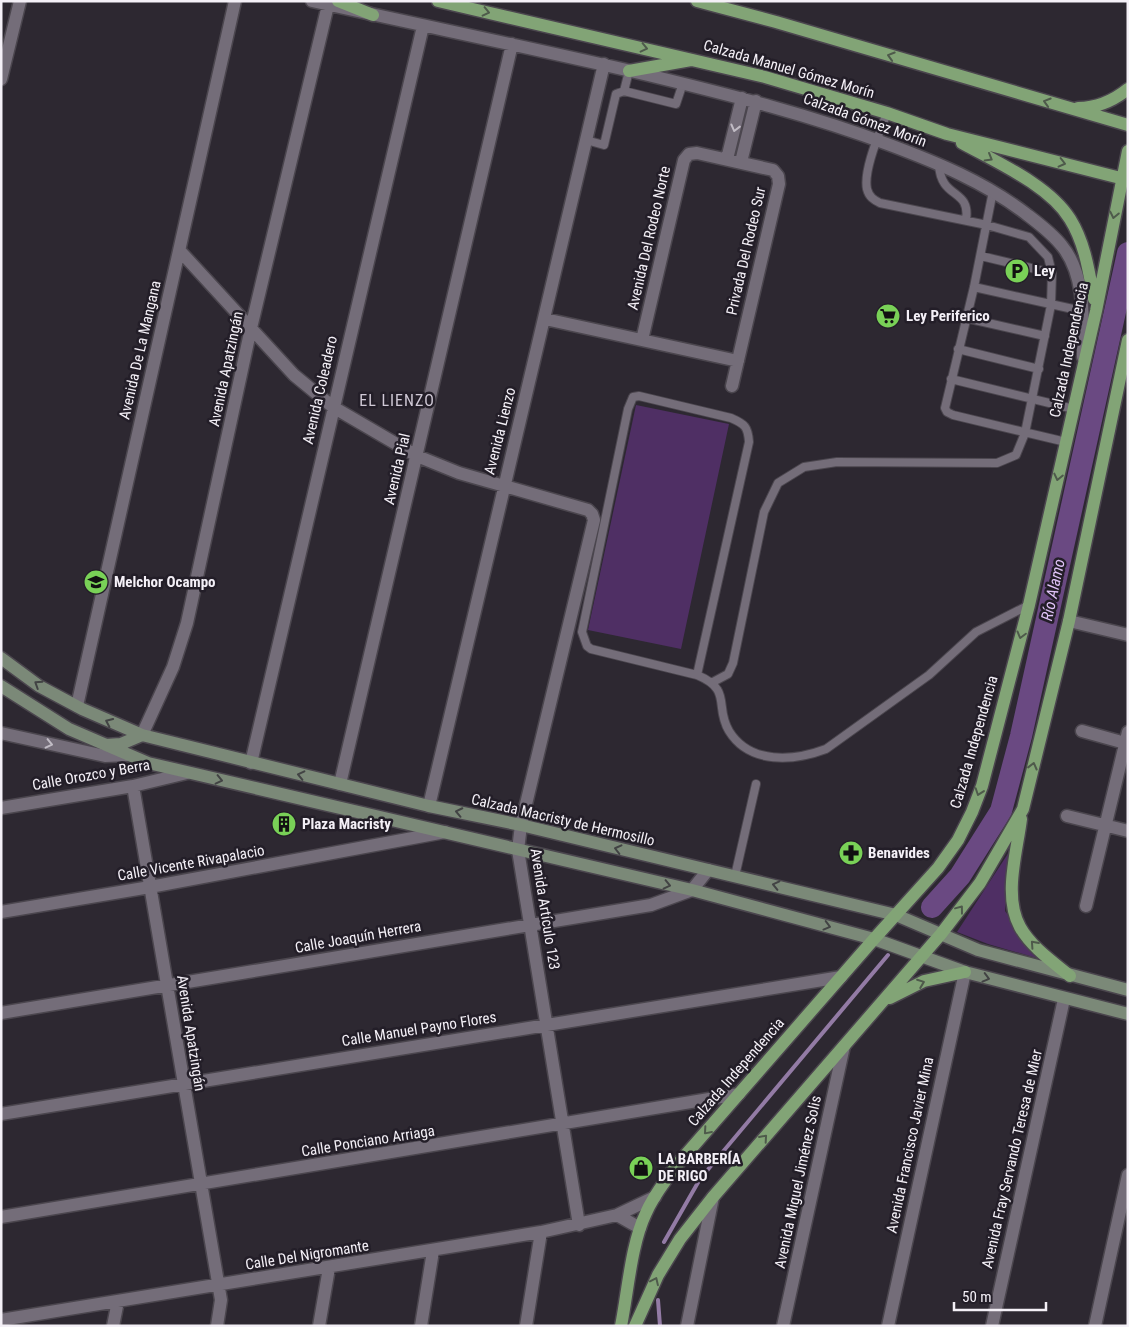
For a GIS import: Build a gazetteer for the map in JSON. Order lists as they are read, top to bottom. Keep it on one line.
{"streets":{"main road":["Calzada Manuel Gómez Morín","Calzada Independencia","Calzada Macristy de Hermosillo"],"street":["Calzada Gómez Morín","Avenida Del Rodeo Norte","Privada Del Rodeo Sur","Avenida De La Mangana","Avenida Apatzingán","Avenida Coleadero","Avenida Lienzo","Avenida Pial","Calle Orozco y Berra","Calle Vicente Rivapalacio","Avenida Artículo 123","Calle Joaquín Herrera","Calle Manuel Payno Flores","Calle Ponciano Arriaga","Avenida Francisco Javier Mina","Avenida Fray Servando Teresa de Mier","Avenida Miguel Jiménez Solis","Calle Del Nigromante"]},"crossings":[["Calzada Manuel Gómez Morín","Calzada Independencia"],["Calzada Gómez Morín","Calzada Independencia"],["Calzada Gómez Morín","Avenida Coleadero"],["Calzada Gómez Morín","Avenida Lienzo"],["Calzada Gómez Morín","Avenida Pial"],["Avenida Del Rodeo Norte","Privada Del Rodeo Sur"],["Avenida De La Mangana","Calzada Macristy de Hermosillo"],["Calzada Independencia","Calzada Macristy de Hermosillo"],["Calzada Independencia","Calle Manuel Payno Flores"],["Calzada Independencia","Calle Ponciano Arriaga"],["Calzada Independencia","Calle Del Nigromante"],["Avenida Apatzingán","Calle Orozco y Berra"],["Avenida Apatzingán","Calzada Macristy de Hermosillo"],["Avenida Apatzingán","Calle Vicente Rivapalacio"],["Avenida Apatzingán","Calle Joaquín Herrera"],["Avenida Apatzingán","Calle Manuel Payno Flores"],["Avenida Apatzingán","Calle Ponciano Arriaga"],["Avenida Apatzingán","Calle Del Nigromante"],["Avenida Coleadero","Calzada Macristy de Hermosillo"],["Avenida Lienzo","Calzada Macristy de Hermosillo"],["Avenida Pial","Calzada Macristy de Hermosillo"],["Calzada Macristy de Hermosillo","Avenida Artículo 123"],["Avenida Artículo 123","Calle Joaquín Herrera"],["Avenida Artículo 123","Calle Manuel Payno Flores"],["Avenida Artículo 123","Calle Ponciano Arriaga"],["Avenida Artículo 123","Calle Del Nigromante"]],"districts":["EL LIENZO"],"water":["Río Alamo"],"places":{"parking":["Ley"],"supermarket":["Ley Periferico"],"school or university":["Melchor Ocampo"],"building":["Plaza Macristy"],"pharmacy":["Benavides"],"shop":["LA BARBERÍA DE RIGO"]},"scale_bar":"50 m"}
